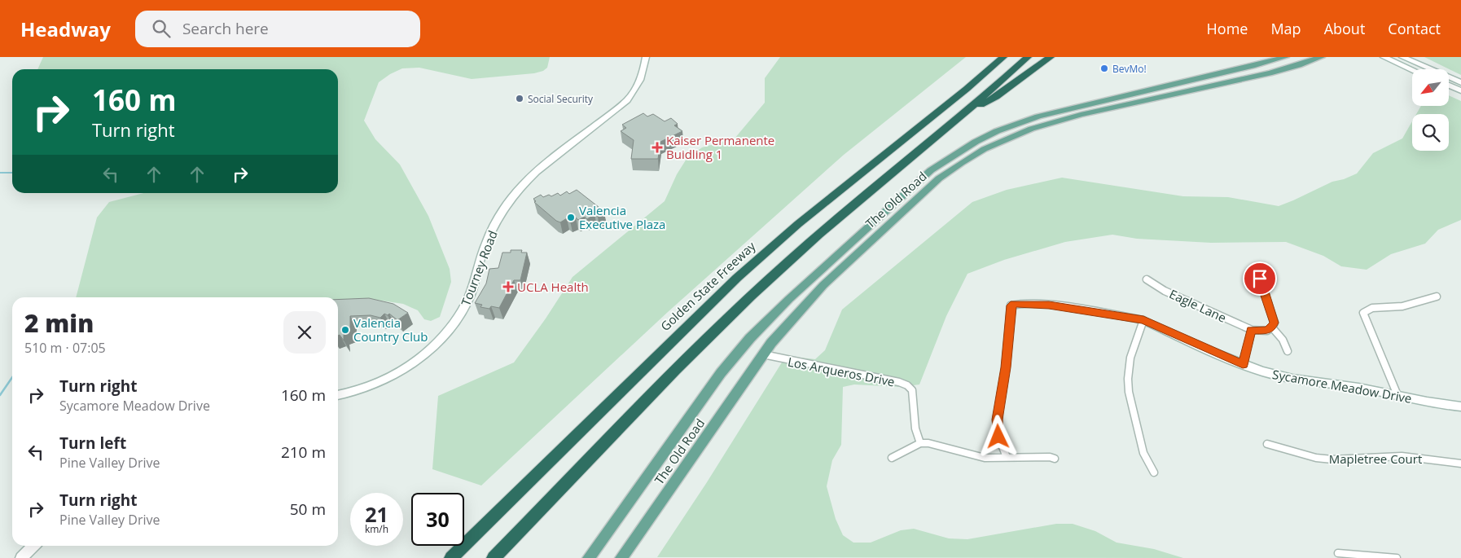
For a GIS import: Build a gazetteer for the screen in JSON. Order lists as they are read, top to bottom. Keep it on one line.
{"streets":{"highway":["Golden State Freeway"],"main road":["The Old Road"],"street":["Tourney Road","Eagle Lane","Los Arqueros Drive","Sycamore Meadow Drive","Mapletree Court"]},"crossings":[["The Old Road","Los Arqueros Drive"]],"places":{"other":["BevMo!","Social Security","Valencia Executive Plaza","Valencia Country Club"],"health":["Kaiser Permanente Buidling 1","UCLA Health"]},"north":"bottom left","page":{"header":"Headway","search":"Search here","nav":["Home","Map","About","Contact"],"turn":["160 m","Turn right"],"heading":["2 min","510 m · 07:05"],"list":[{"name":"Turn right","note":"Sycamore Meadow Drive","value":"160 m"},{"name":"Turn left","note":"Pine Valley Drive","value":"210 m"},{"name":"Turn right","note":"Pine Valley Drive","value":"50 m"}],"speed":"21 km/h","limit":"30"}}
